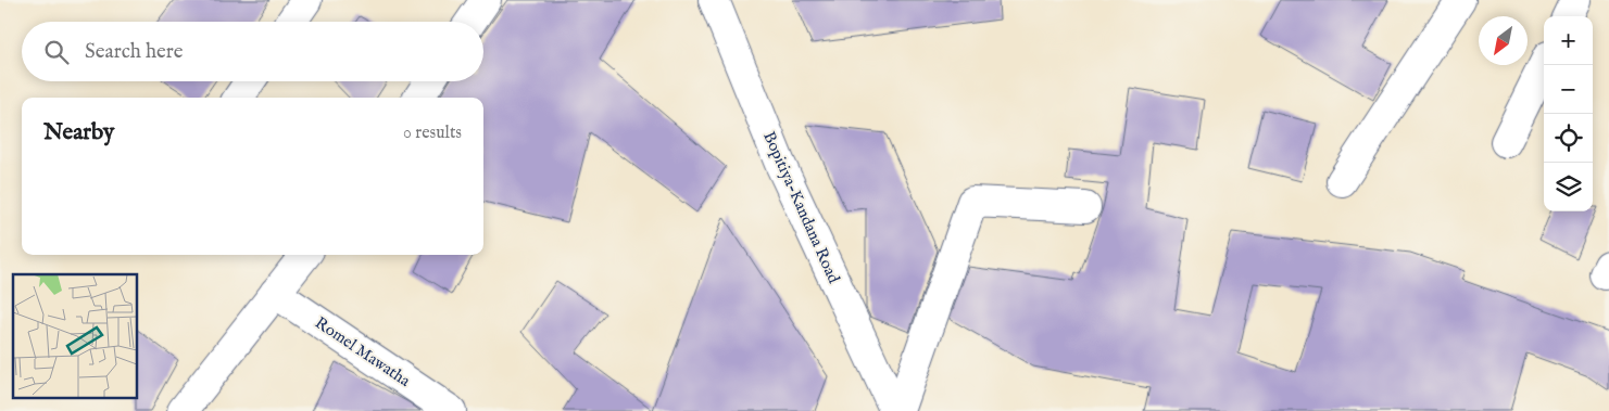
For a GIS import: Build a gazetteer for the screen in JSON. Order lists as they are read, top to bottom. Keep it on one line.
{"streets":{"street":["Bopitiya-Kandana Road","Romel Mawatha"]},"north":"bottom left","page":{"map_buttons":["+","−"],"search":"Search here","heading":["Nearby","0 results"]}}
